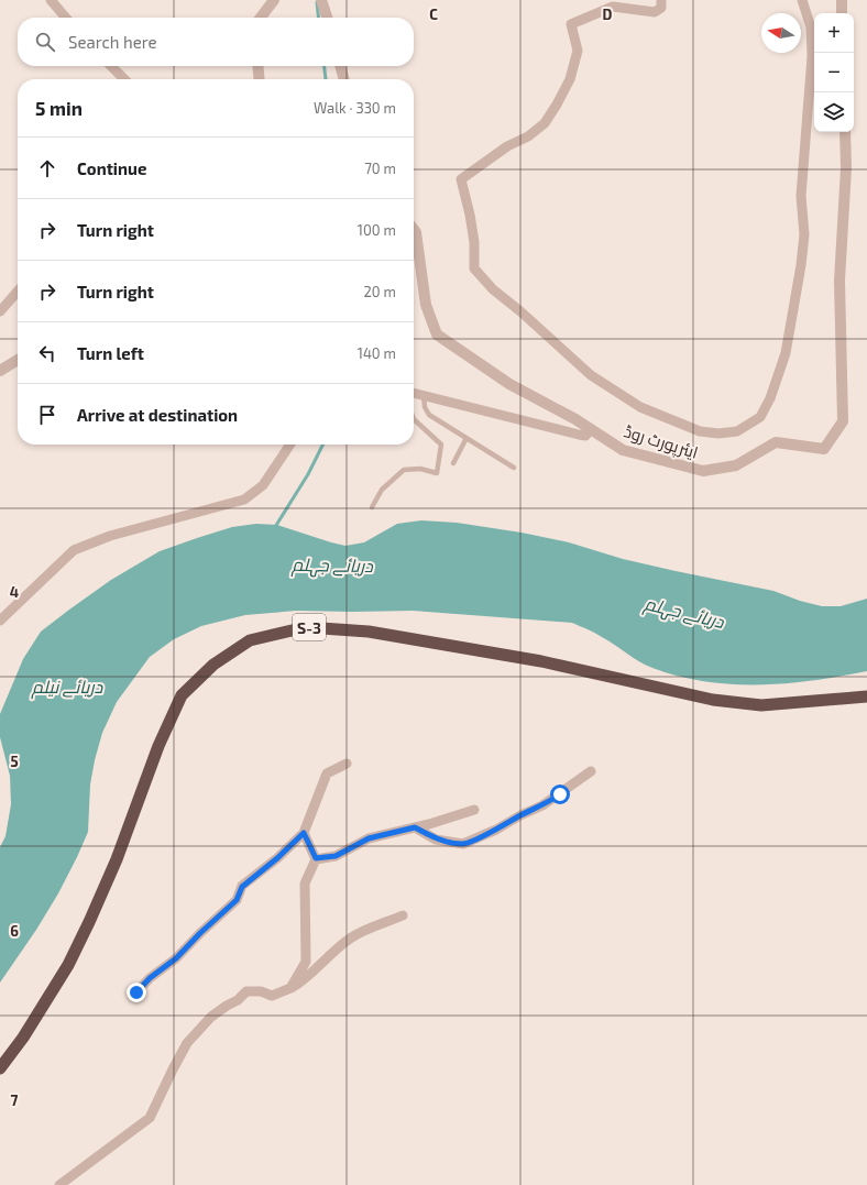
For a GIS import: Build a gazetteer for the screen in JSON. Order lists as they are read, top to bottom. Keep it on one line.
{"streets":{"highway":["S-3"],"street":["ایئرپورٹ روڈ"]},"water":["دریائے جہلم","دریائے نیلم"],"north":"left","page":{"map_buttons":["+","−"],"search":"Search here","heading":["5 min","Walk · 330 m"],"list":[["Continue","70 m"],["Turn right","100 m"],["Turn right","20 m"],["Turn left","140 m"],"Arrive at destination"]},"grid":{"columns":["C","D"],"rows":["4","5","6","7"]}}
